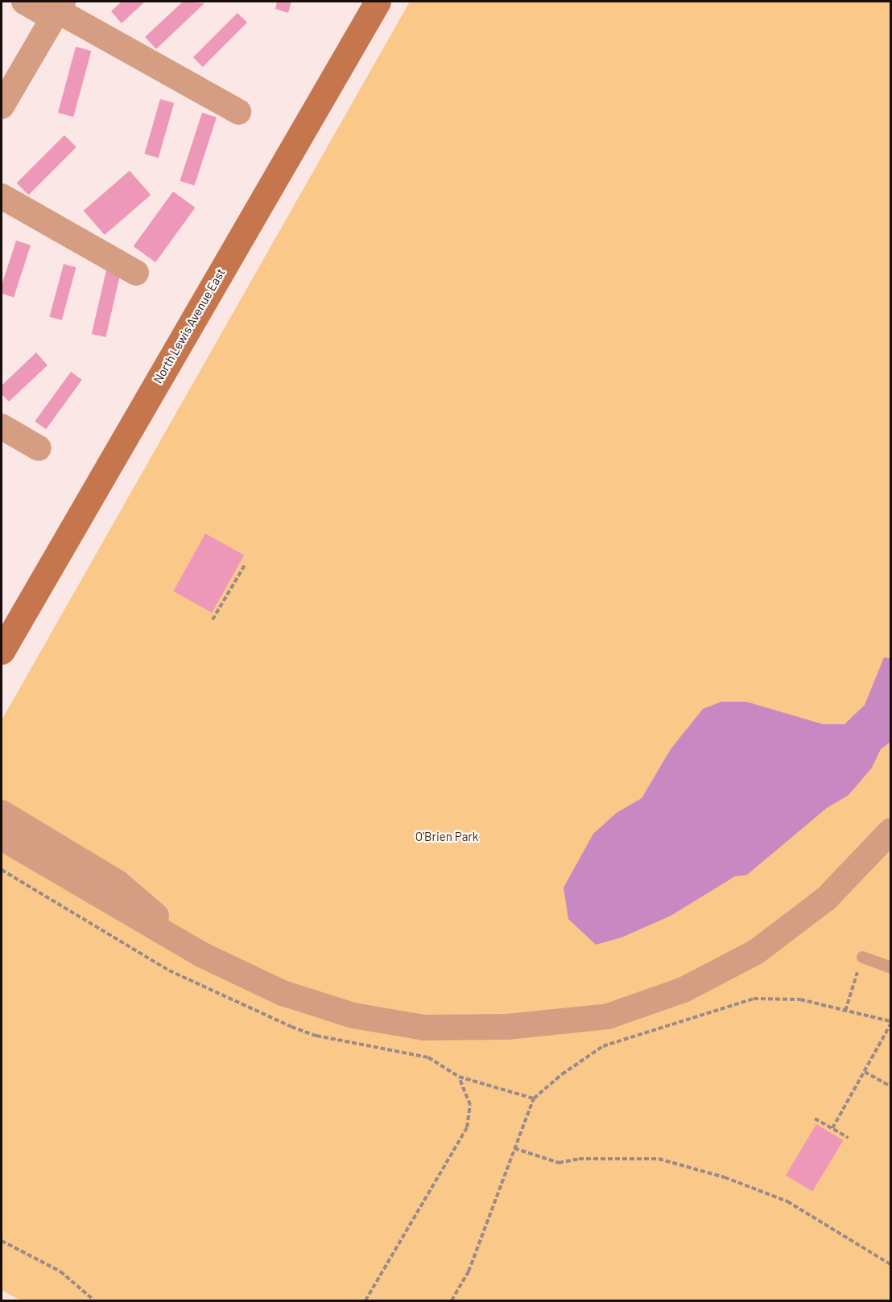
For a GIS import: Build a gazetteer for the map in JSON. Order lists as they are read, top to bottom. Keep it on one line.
{"streets":{"main road":["North Lewis Avenue East"]},"parks":["O'Brien Park"]}
